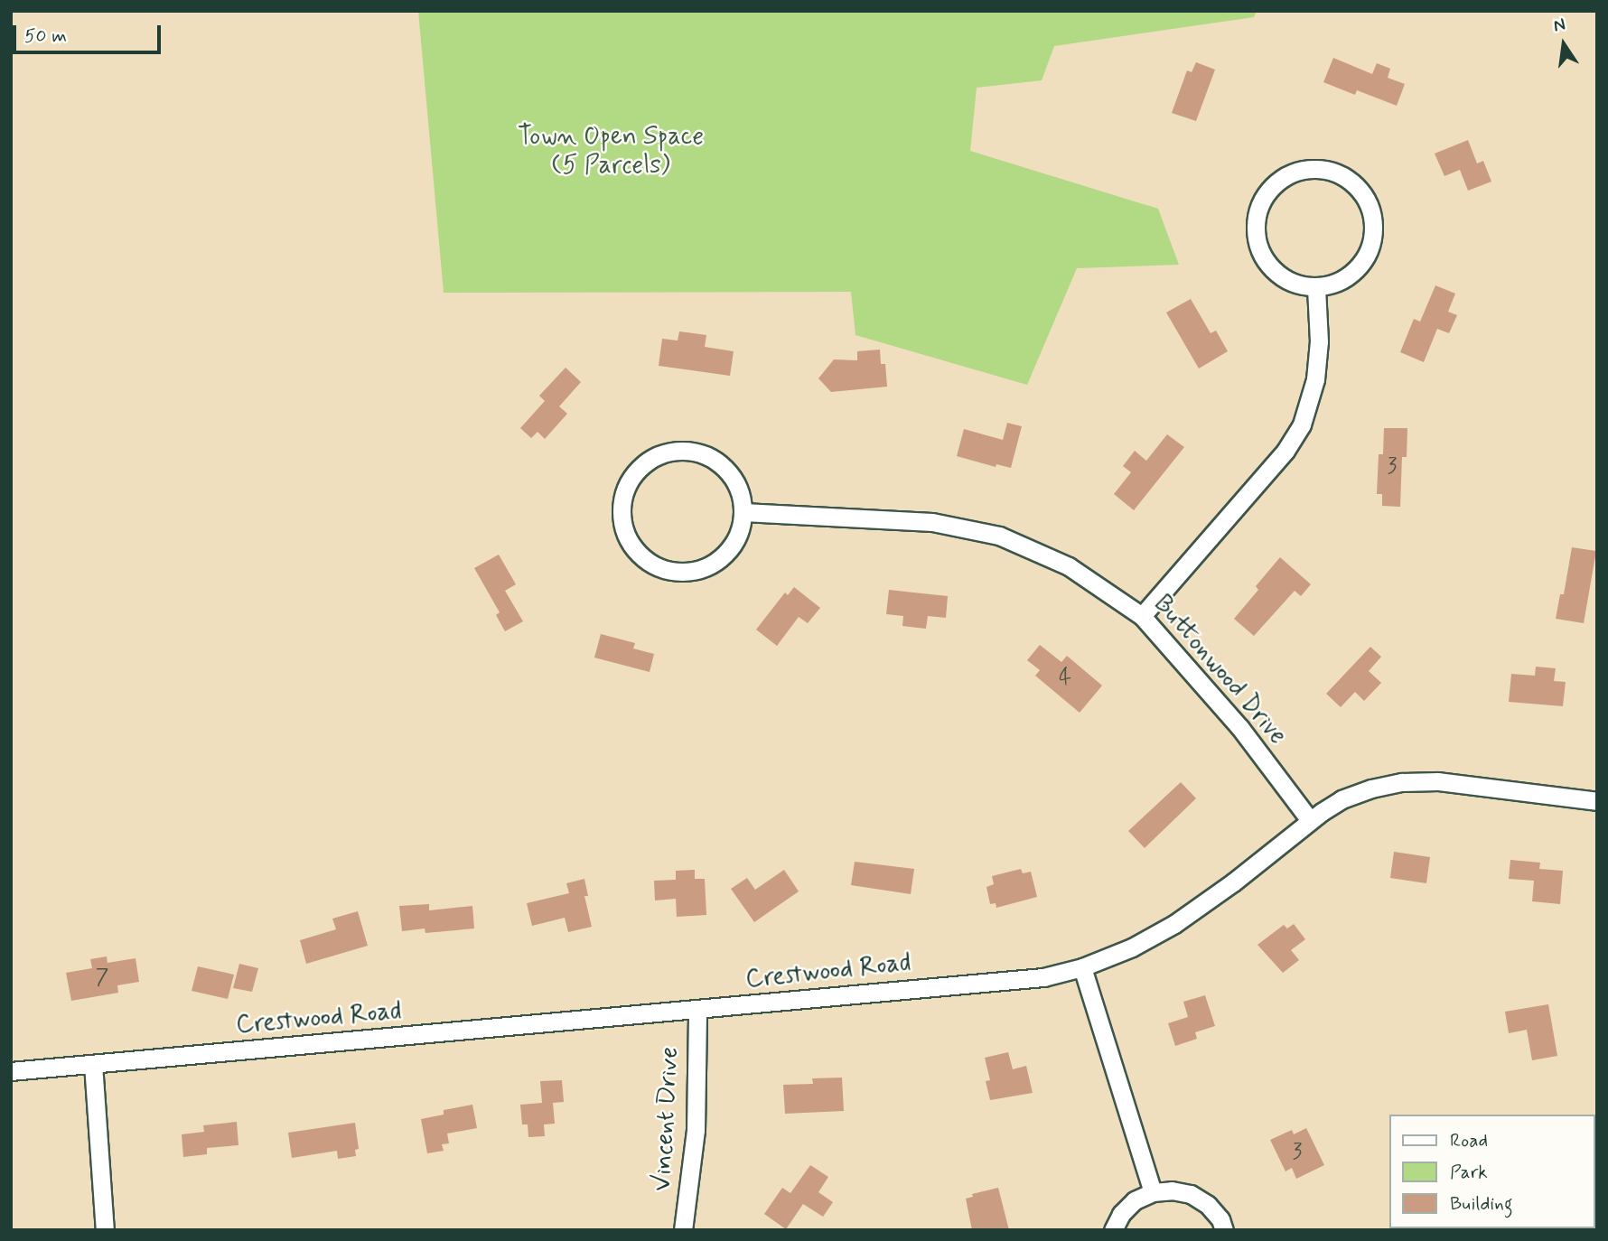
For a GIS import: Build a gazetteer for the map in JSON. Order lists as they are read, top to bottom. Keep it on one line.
{"streets":{"street":["Buttonwood Drive","Crestwood Road","Vincent Drive"]},"crossings":[["Buttonwood Drive","Crestwood Road"],["Crestwood Road","Vincent Drive"]],"parks":["Town Open Space (5 Parcels)"],"house_numbers":["3","4","7","3"],"legend":["Road","Park","Building"],"scale_bar":"50 m","north":"top"}
